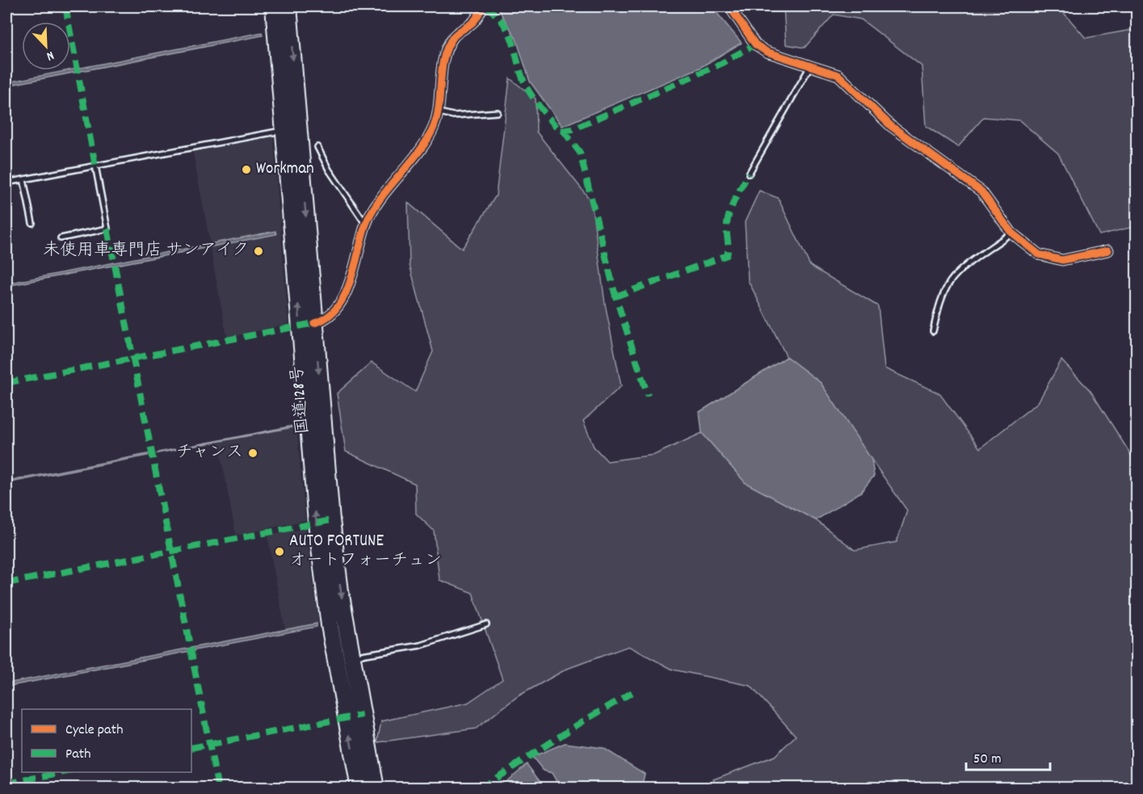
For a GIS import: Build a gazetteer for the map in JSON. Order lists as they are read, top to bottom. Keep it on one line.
{"streets":{"highway":["国道128号"]},"places":["Workman","未使用車専門店 サンアイク","チャンス","AUTO FORTUNE オートフォーチュン"],"legend":["Cycle path","Path"],"scale_bar":"50 m","north":"bottom right"}
